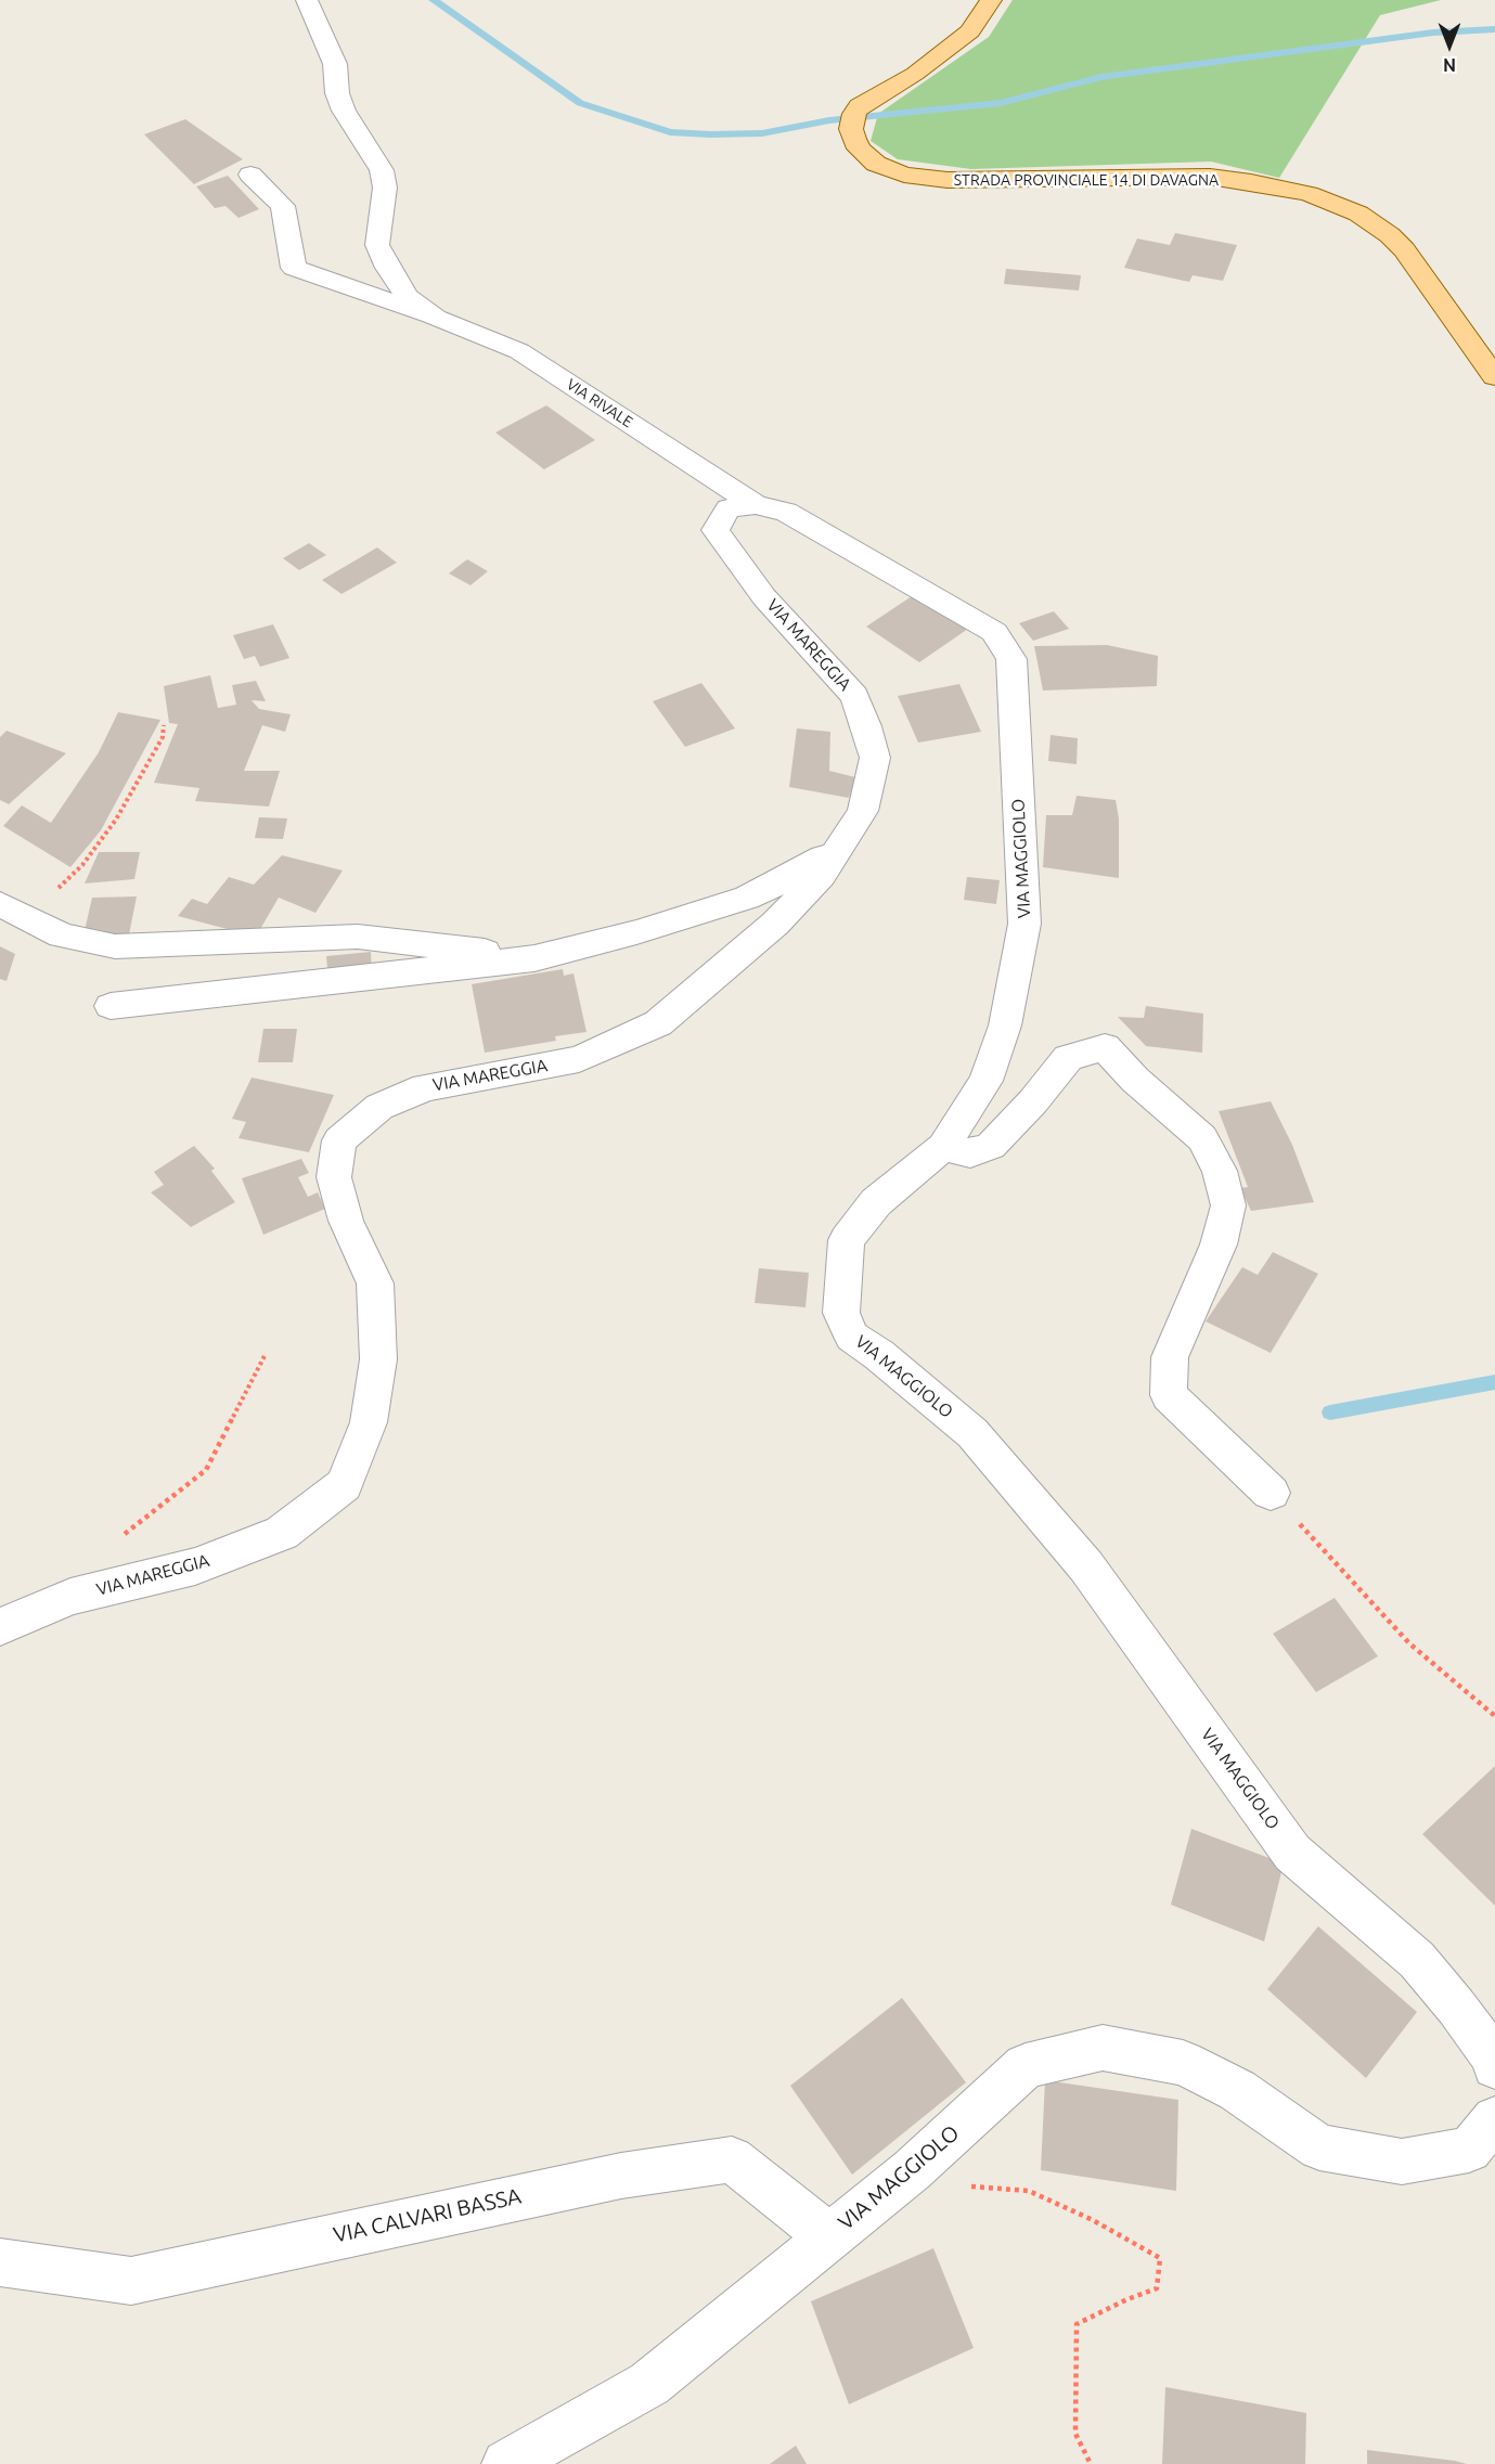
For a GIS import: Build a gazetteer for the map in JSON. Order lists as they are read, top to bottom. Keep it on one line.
{"streets":{"main road":["STRADA PROVINCIALE 14 DI DAVAGNA"],"street":["VIA RIVALE","VIA MAREGGIA","VIA MAGGIOLO","VIA CALVARI BASSA"]},"crossings":[["VIA RIVALE","VIA MAREGGIA"],["VIA RIVALE","VIA MAGGIOLO"],["VIA MAREGGIA","VIA MAGGIOLO"],["VIA MAGGIOLO","VIA CALVARI BASSA"]],"north":"bottom"}
